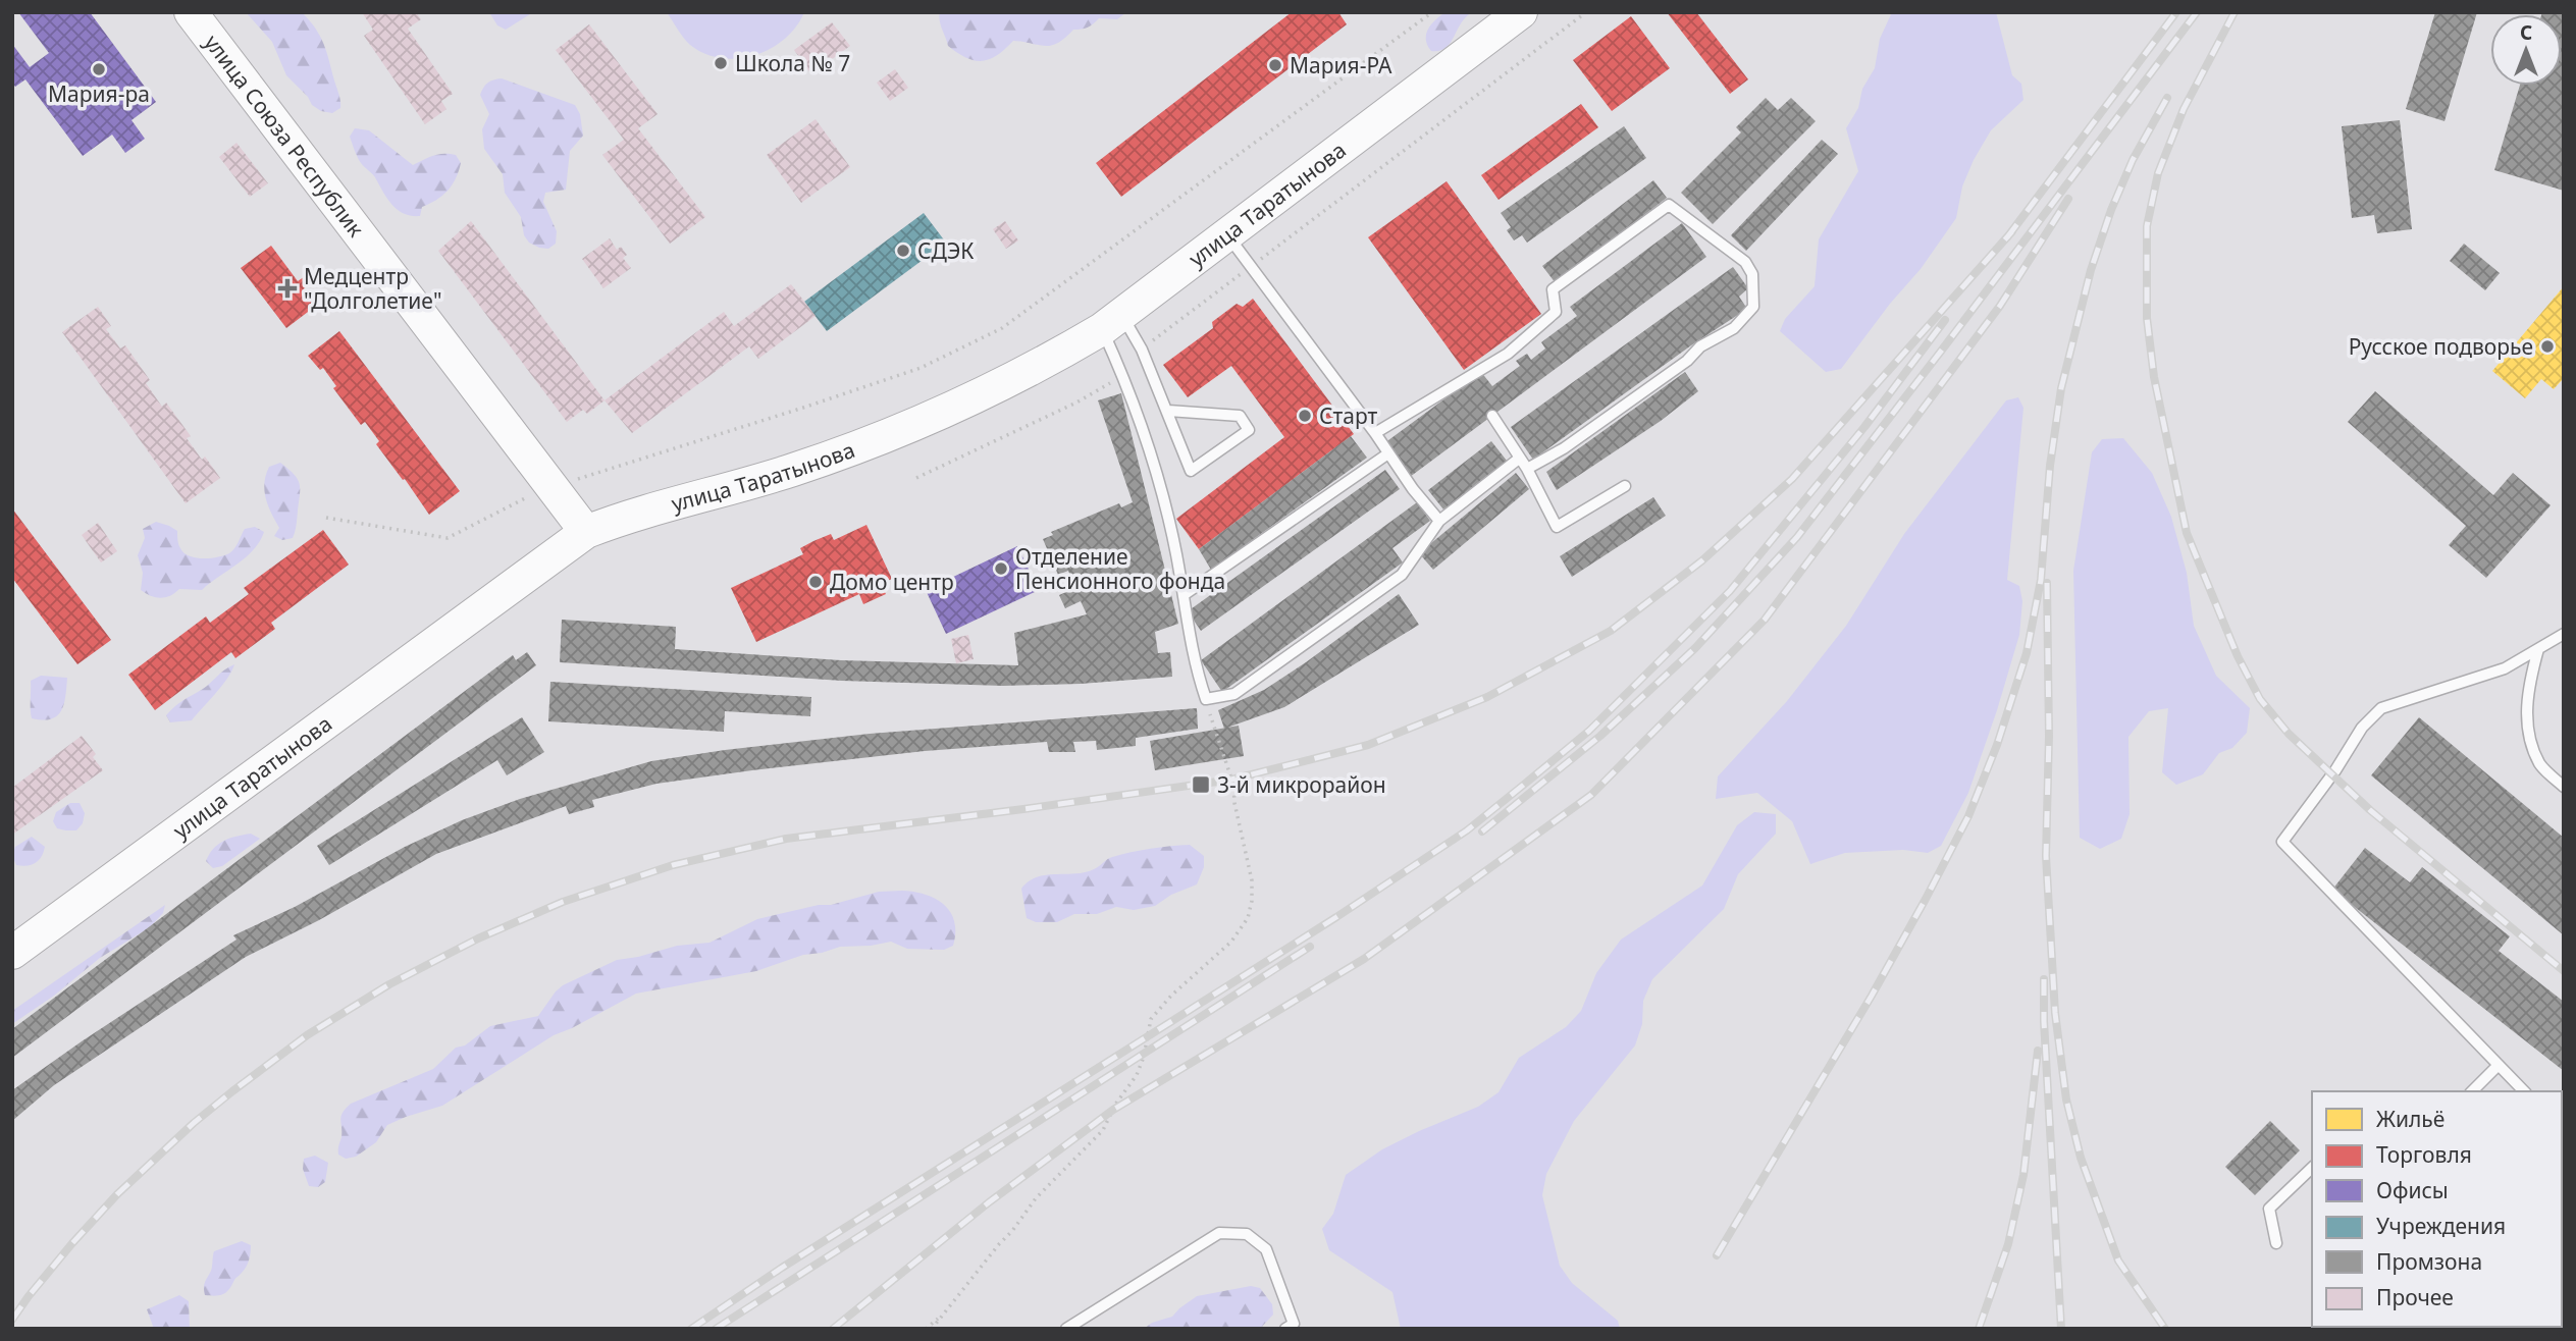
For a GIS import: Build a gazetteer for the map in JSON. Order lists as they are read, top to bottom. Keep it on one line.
{"streets":{"street":["улица Союза Республик","улица Таратынова"]},"crossings":[["улица Союза Республик","улица Таратынова"]],"places":{"other":["Школа № 7","Мария-РА","Мария-ра","СДЭК","Русское подворье","Старт","Отделение Пенсионного фонда","Домо центр"],"health":["Медцентр \"Долголетие\""],"transit":["3-й микрорайон"]},"legend":["Жильё","Торговля","Офисы","Учреждения","Промзона","Прочее"],"north":"top"}
